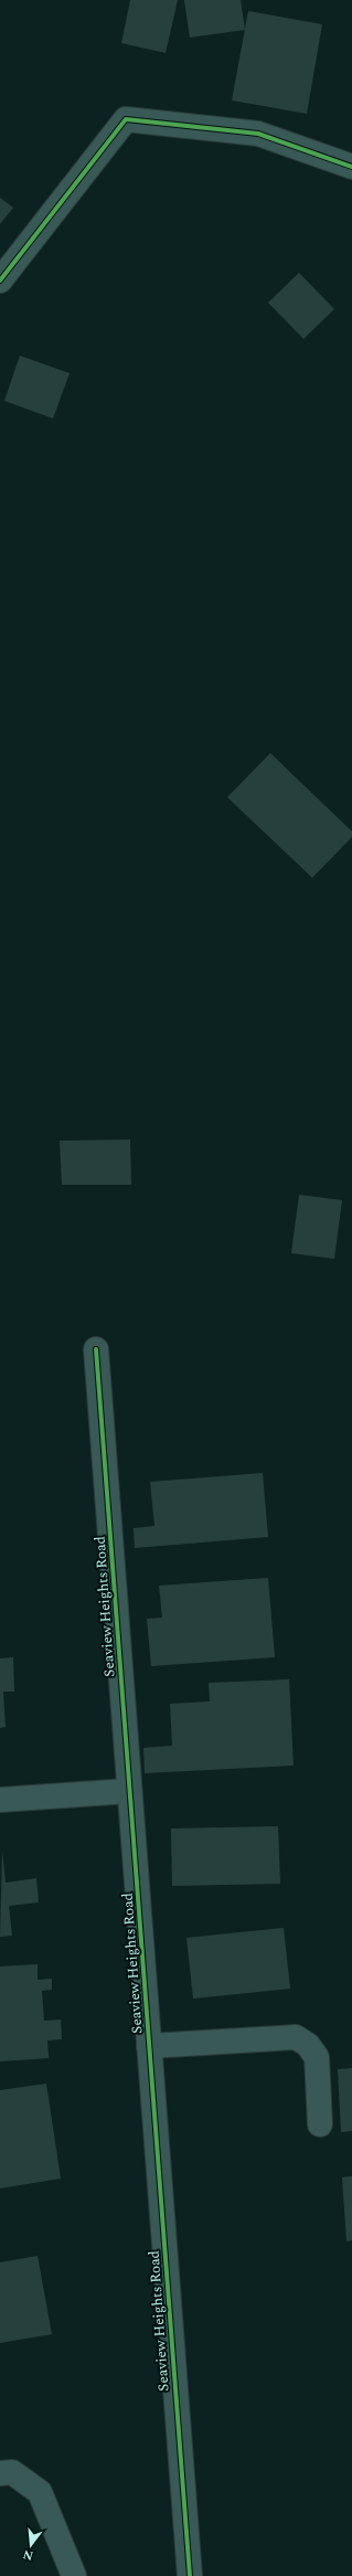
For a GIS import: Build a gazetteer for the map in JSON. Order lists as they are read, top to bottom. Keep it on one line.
{"streets":{"street":["Seaview Heights Road"]},"north":"bottom"}
